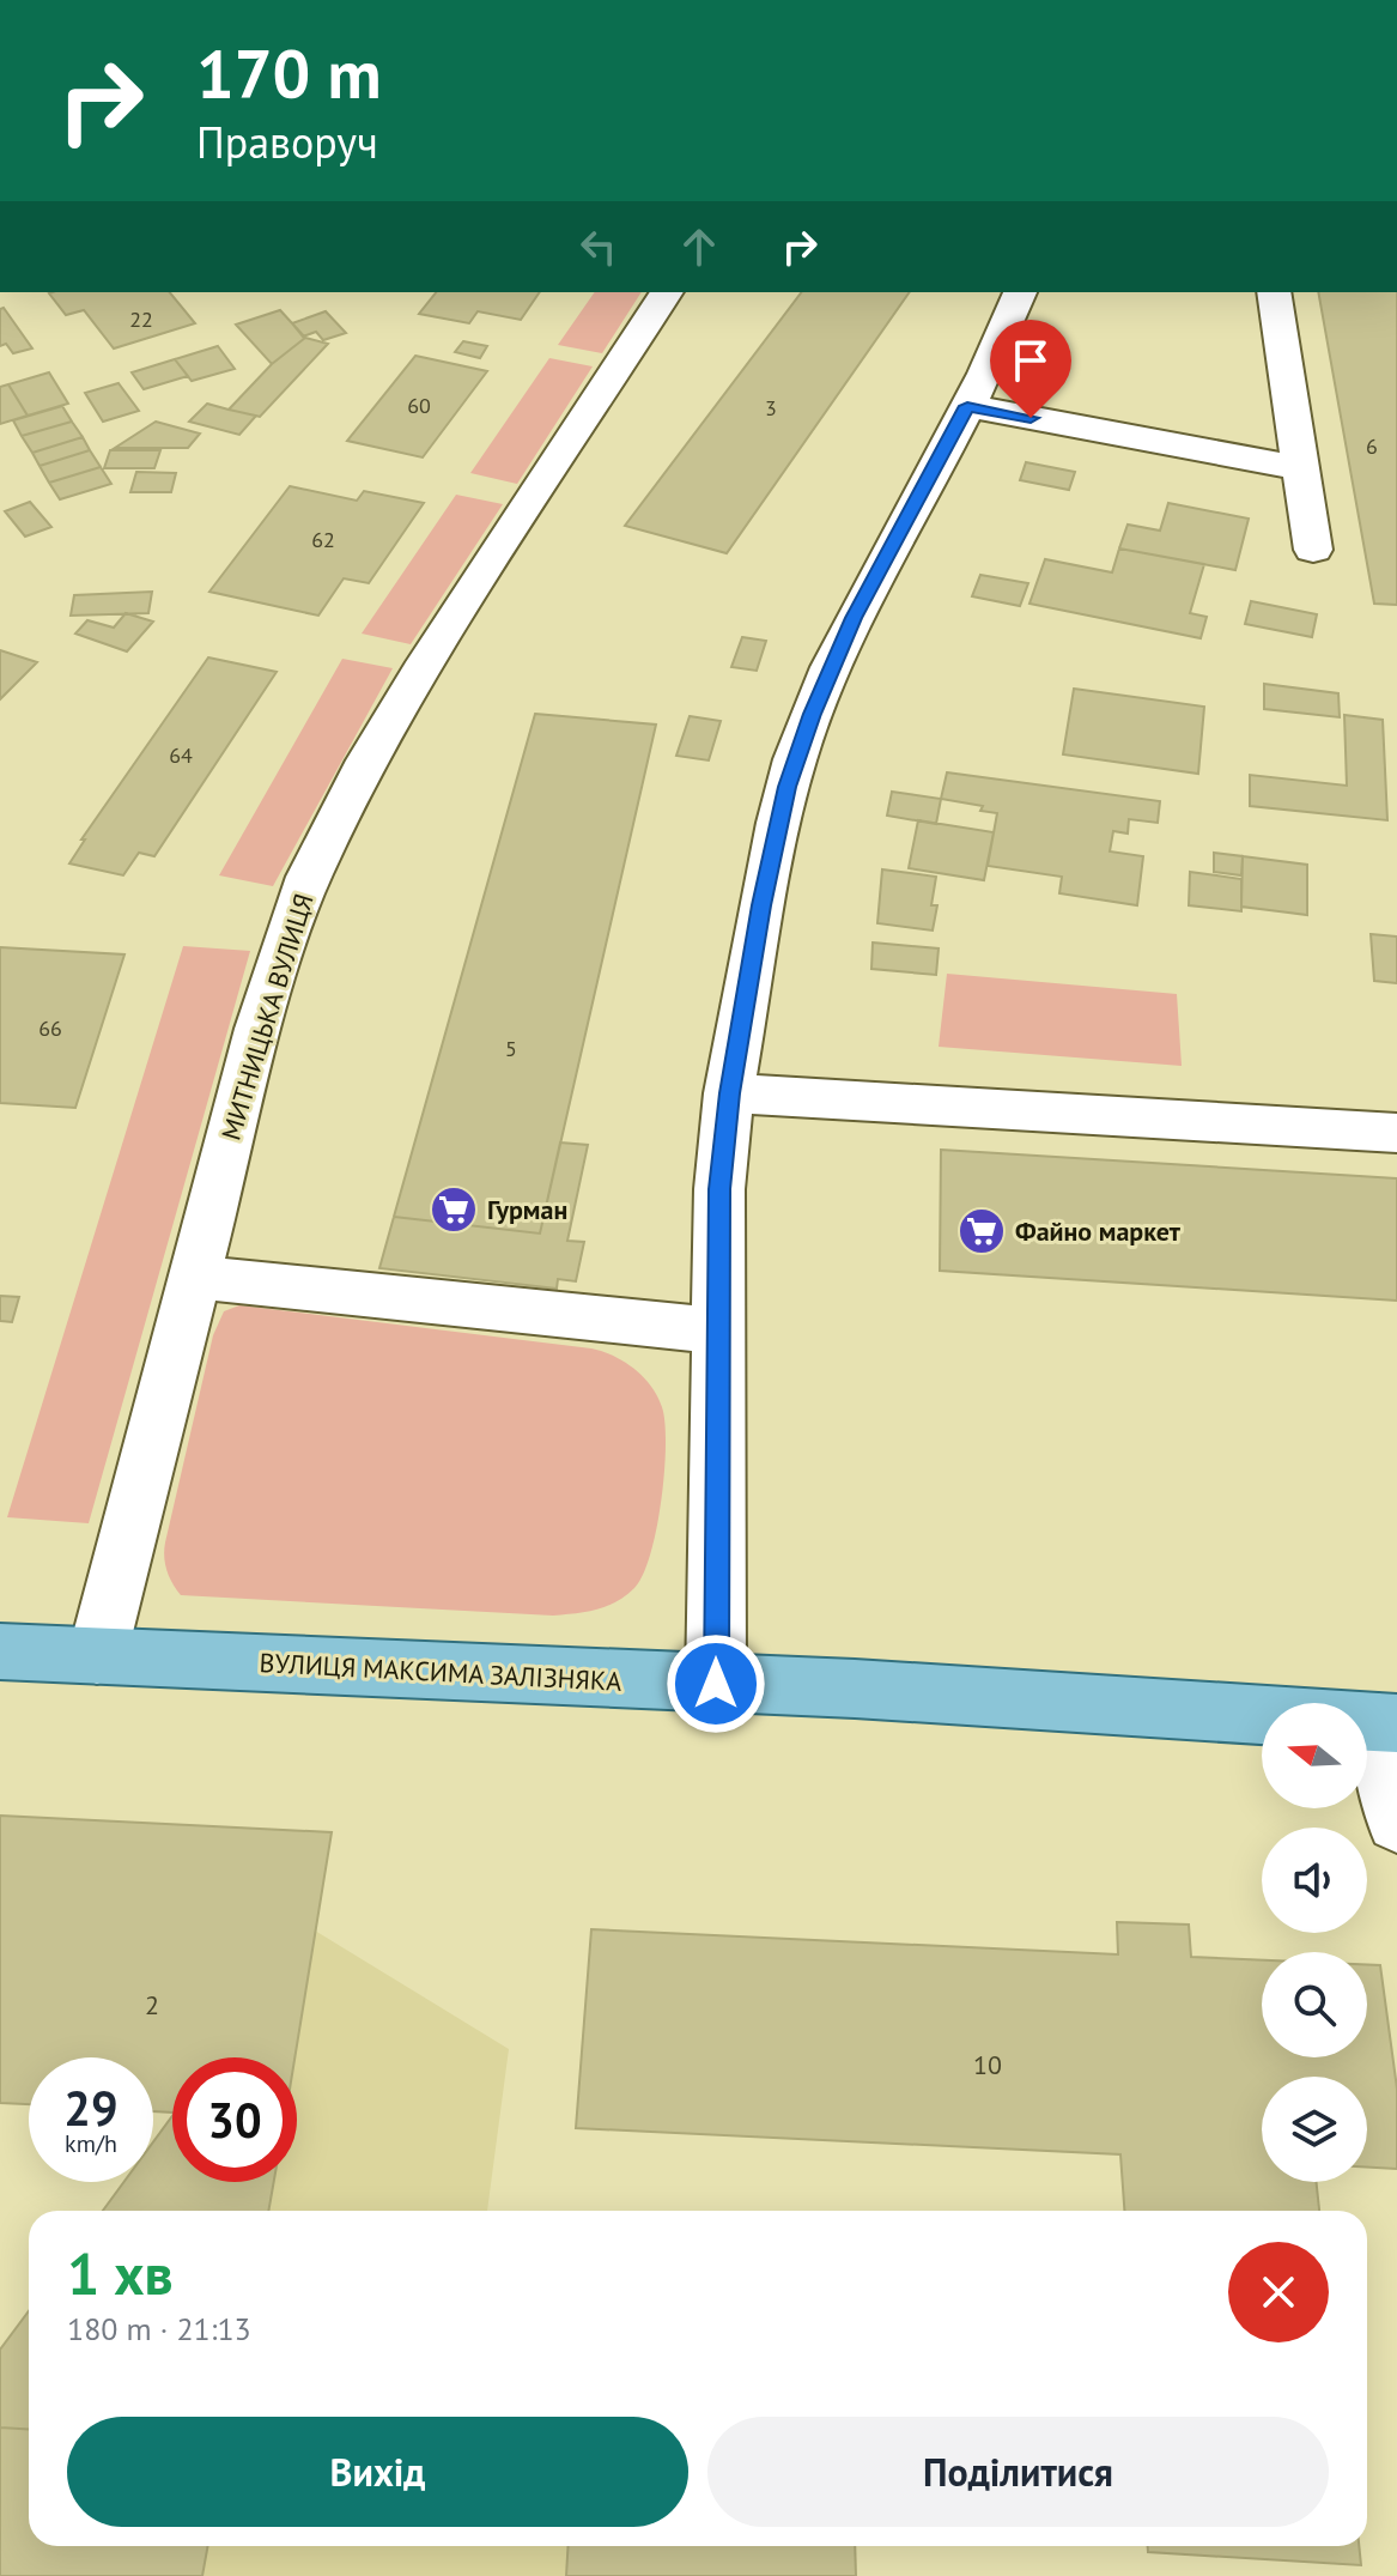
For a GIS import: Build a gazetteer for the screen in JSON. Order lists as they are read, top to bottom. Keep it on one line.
{"streets":{"main road":["ВУЛИЦЯ МАКСИМА ЗАЛІЗНЯКА"],"street":["МИТНИЦЬКА ВУЛИЦЯ"]},"crossings":[["МИТНИЦЬКА ВУЛИЦЯ","ВУЛИЦЯ МАКСИМА ЗАЛІЗНЯКА"]],"places":{"supermarket":["Гурман","Файно маркет"]},"house_numbers":["22","60","3","6","62","64","66","5","2","10"],"north":"left","page":{"turn":["170 m","Праворуч"],"speed":"29 km/h","limit":"30","heading":["1 хв","180 m · 21:13"],"buttons":["Вихід","Поділитися"]}}
